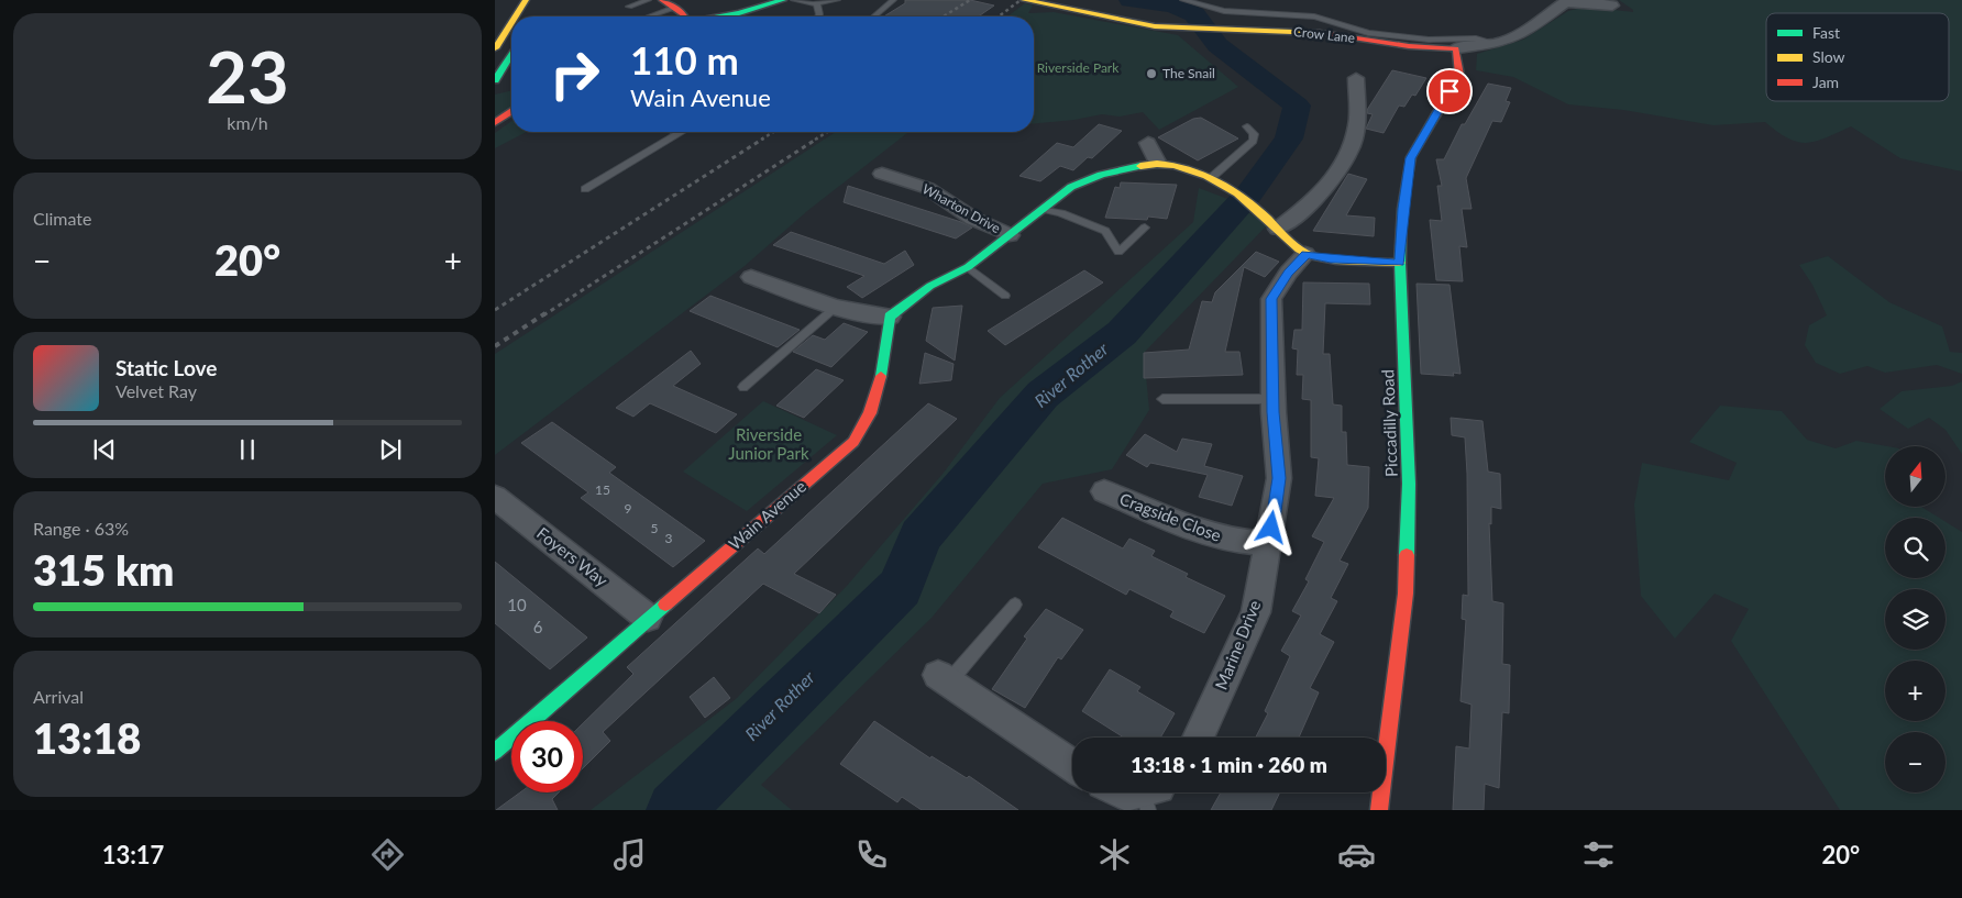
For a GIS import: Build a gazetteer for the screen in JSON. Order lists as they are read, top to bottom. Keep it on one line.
{"streets":{"main road":["Crow Lane","Piccadilly Road","Wain Avenue"],"street":["Wharton Drive","Cragside Close","Foyers Way","Marine Drive"]},"crossings":[["Crow Lane","Piccadilly Road"],["Wain Avenue","Foyers Way"],["Cragside Close","Marine Drive"]],"water":["River Rother"],"parks":["Riverside Park","Riverside Junior Park"],"places":["The Snail"],"house_numbers":["15","9","5","3","10","6"],"legend":["Fast","Slow","Jam"],"north":"top","page":{"tile":[["23","km/h"],"Climate",["Range · 63%","315 km"],["Arrival","13:18"]],"turn":["110 m","Wain Avenue"],"heat":["−","20°","+"],"song":["Static Love","Velvet Ray"],"map_buttons":["+","−"],"limit":"30","trip":"13:18 · 1 min · 260 m","tabs":["13:17","20°"]}}
